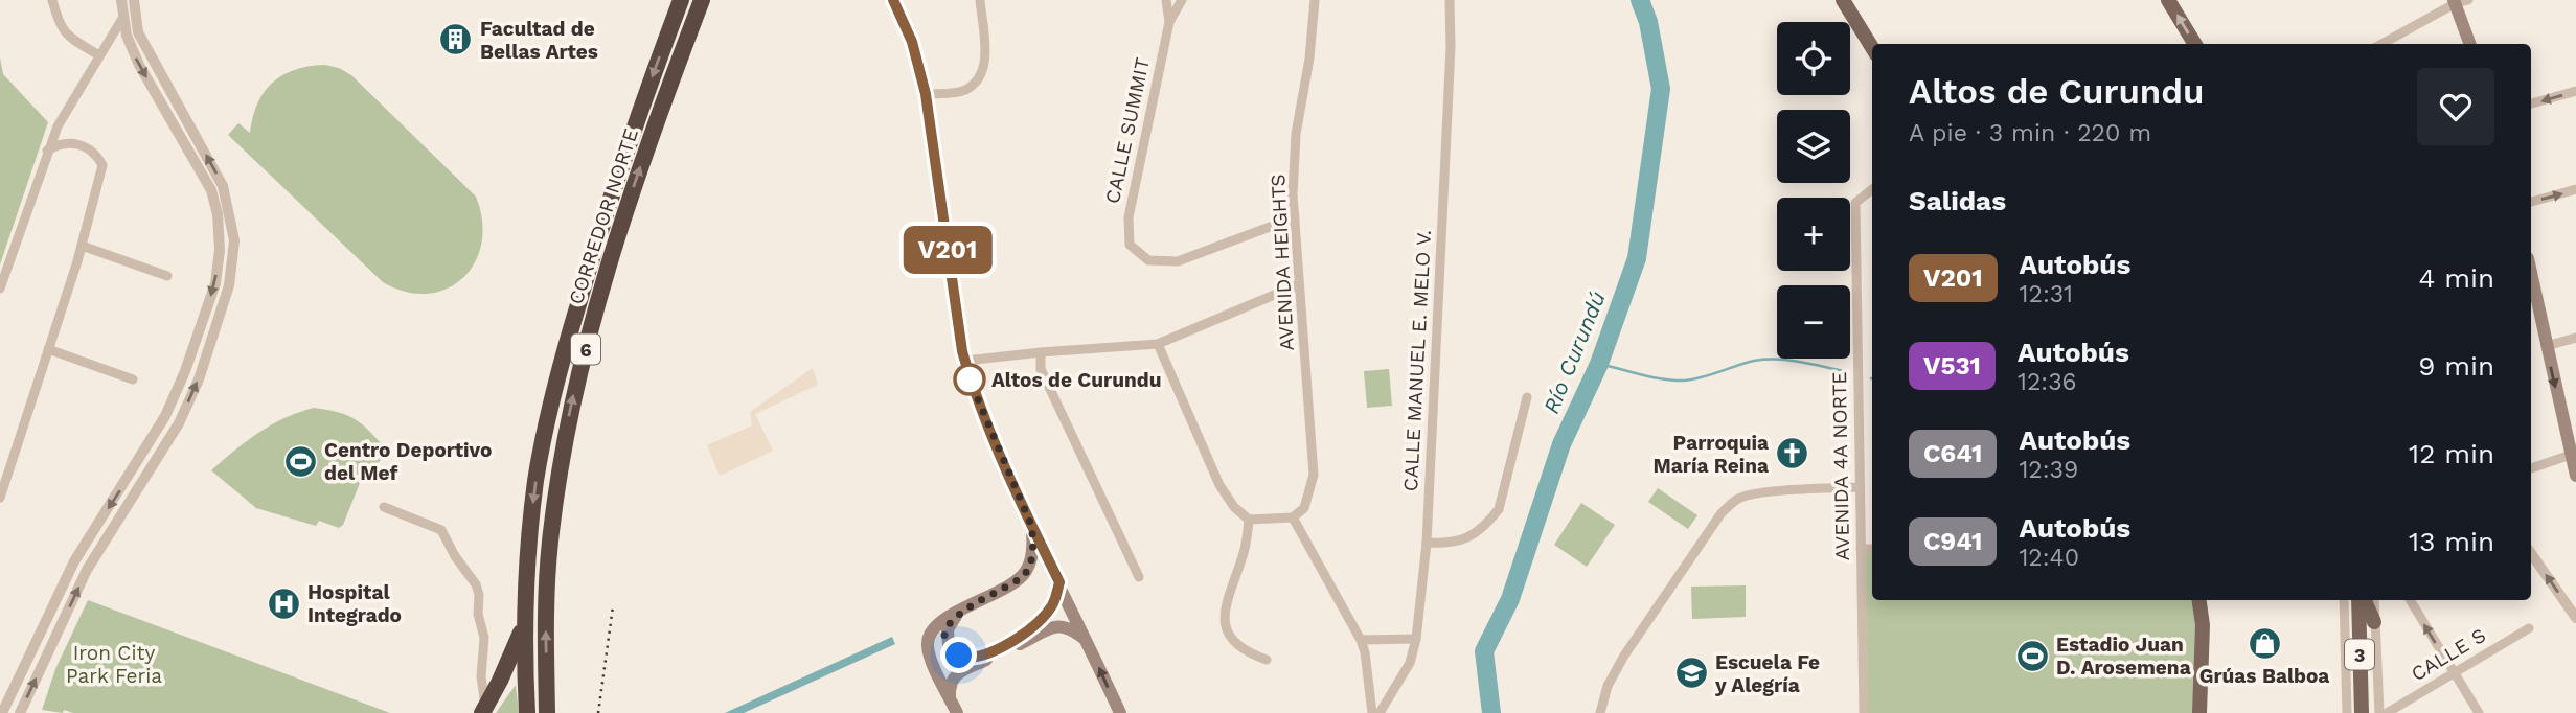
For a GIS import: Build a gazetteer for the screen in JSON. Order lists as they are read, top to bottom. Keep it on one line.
{"streets":{"highway":["CORREDOR NORTE","6"],"main road":["3"],"street":["CALLE SUMMIT","AVENIDA HEIGHTS","CALLE MANUEL E. MELO V.","AVENIDA 4A NORTE","CALLE S"]},"crossings":[["CALLE SUMMIT","AVENIDA HEIGHTS"]],"water":["Río Curundú"],"parks":["Iron City Park Feria"],"places":{"building":["Facultad de Bellas Artes"],"other":["Altos de Curundu"],"church":["Parroquia María Reina"],"sports":["Centro Deportivo del Mef","Estadio Juan D. Arosemena"],"hospital":["Hospital Integrado"],"shop":["Grúas Balboa"],"school or university":["Escuela Fe y Alegría"]},"lines":["bus line V201"],"page":{"on_map":"V201","map_buttons":["+","−"],"heading":[["Altos de Curundu","A pie · 3 min · 220 m"],"Salidas"],"list":[{"mark":"V201","name":"Autobús","note":"12:31","value":"4 min"},{"mark":"V531","name":"Autobús","note":"12:36","value":"9 min"},{"mark":"C641","name":"Autobús","note":"12:39","value":"12 min"},{"mark":"C941","name":"Autobús","note":"12:40","value":"13 min"}]}}
